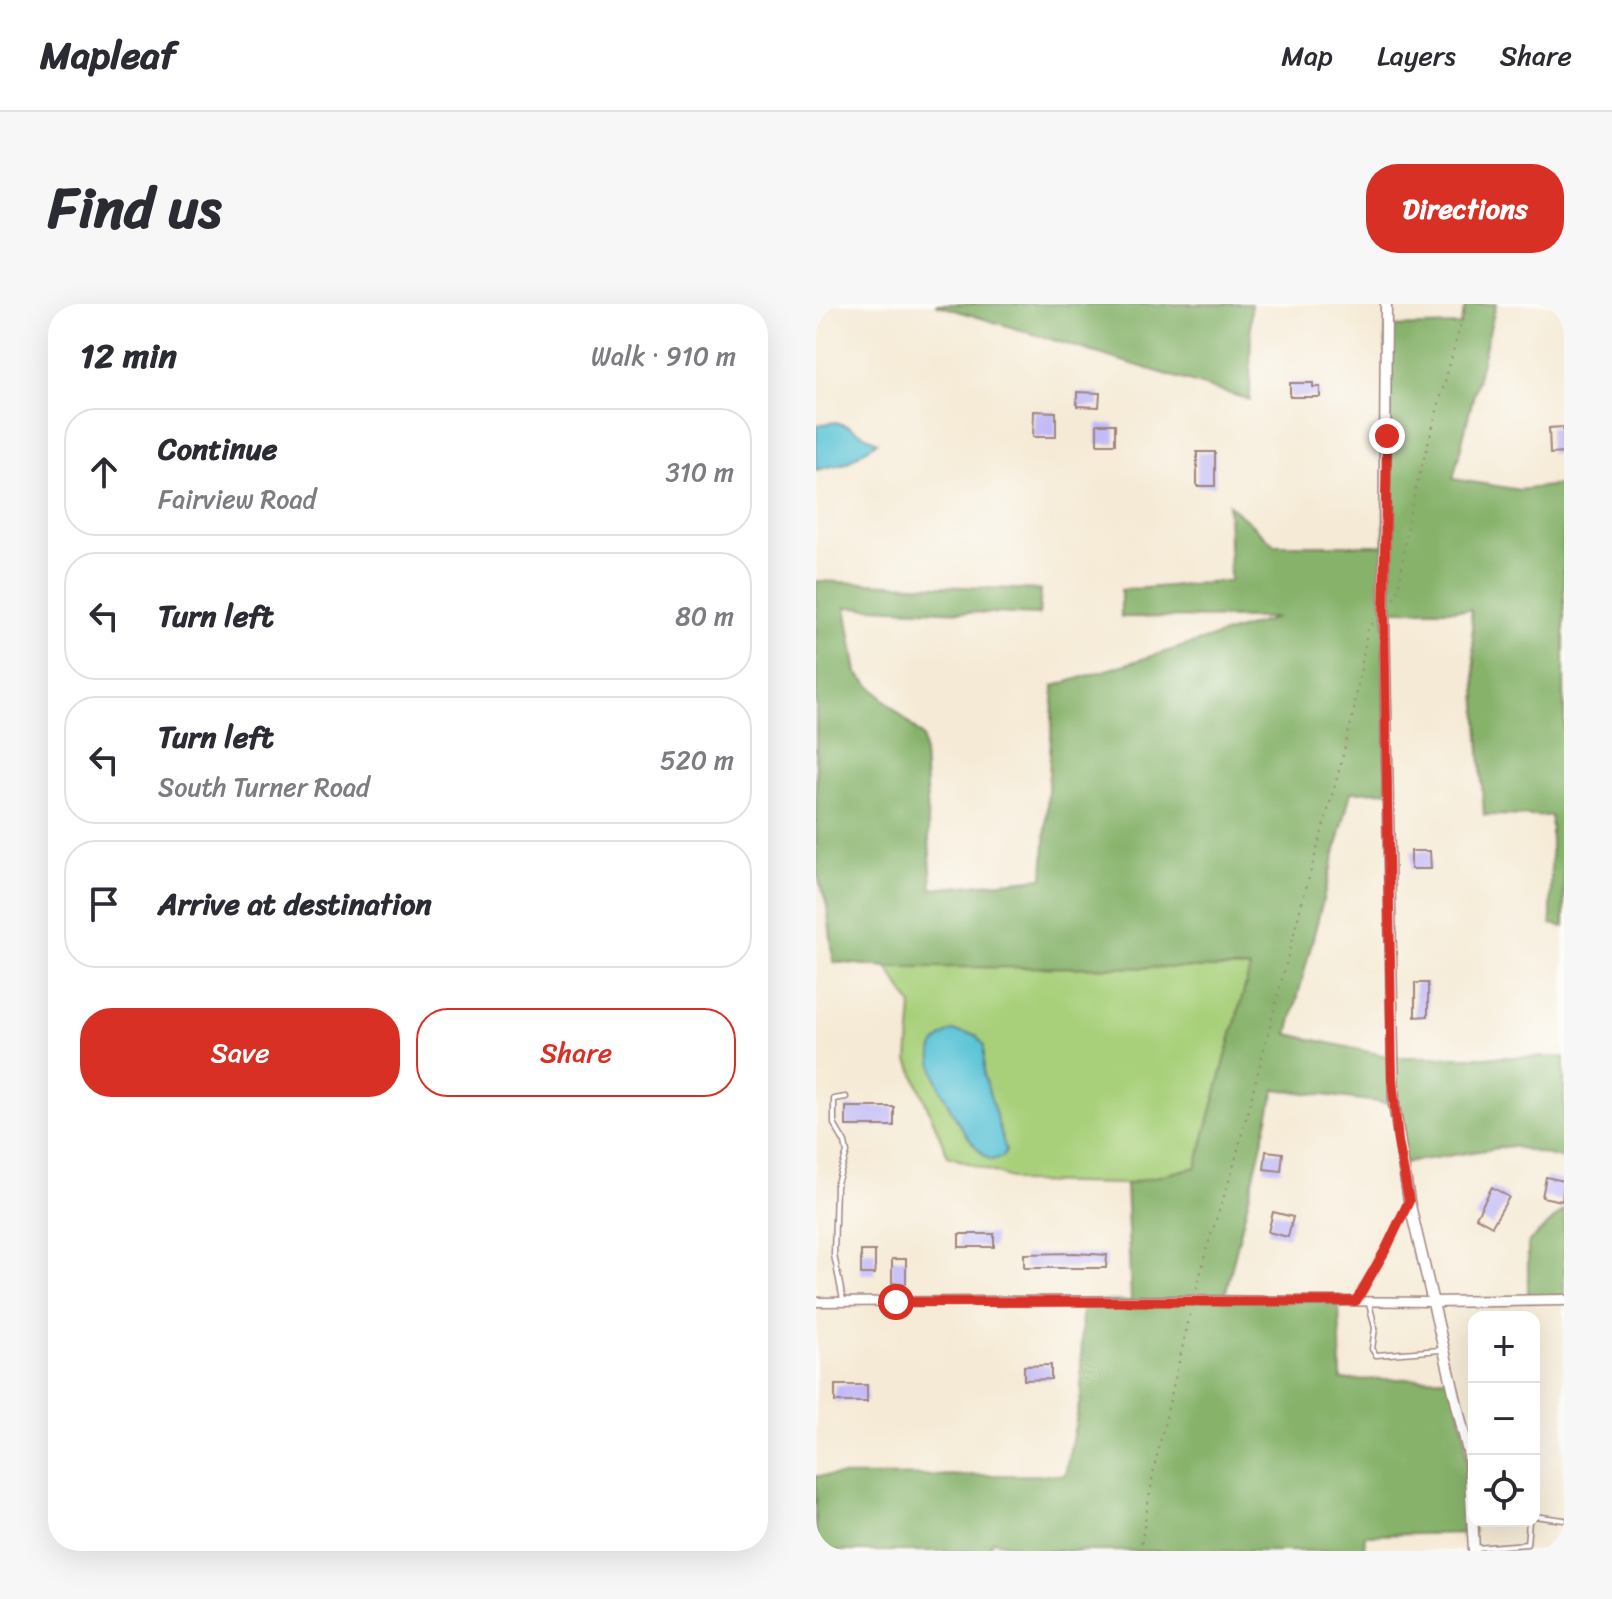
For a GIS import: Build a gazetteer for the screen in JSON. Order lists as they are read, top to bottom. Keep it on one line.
{"page":{"header":"Mapleaf","nav":["Map","Layers","Share"],"title":"Find us","buttons":["Directions",["Save","Share"]],"heading":["12 min","Walk · 910 m"],"list":[["Continue","Fairview Road","310 m"],["Turn left","80 m"],["Turn left","South Turner Road","520 m"],"Arrive at destination"],"map_buttons":["+","−"]}}
